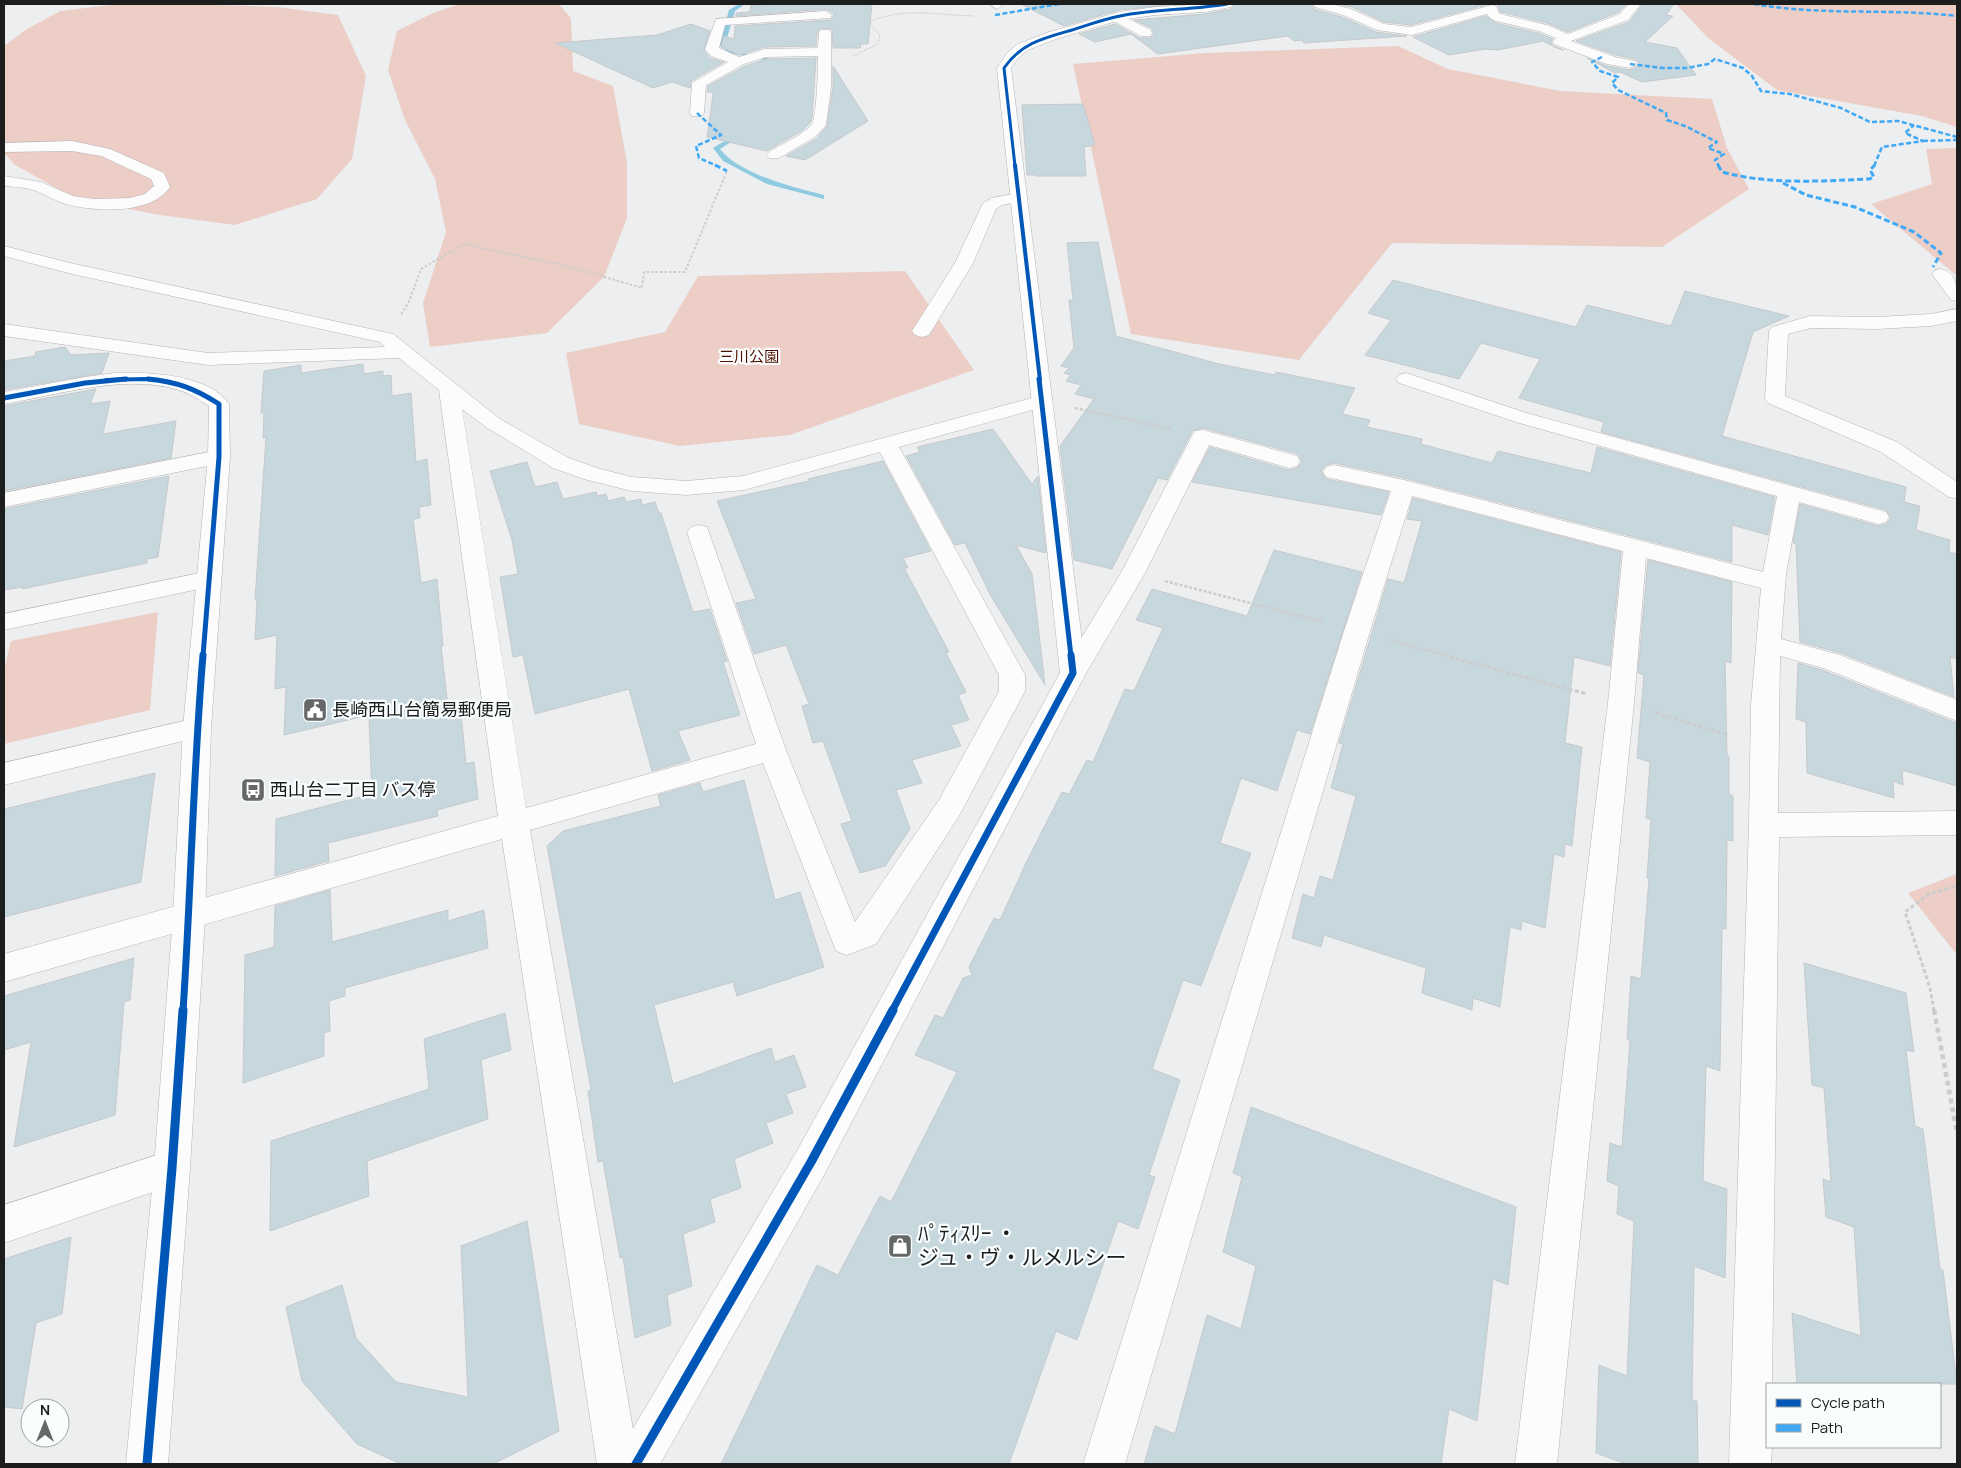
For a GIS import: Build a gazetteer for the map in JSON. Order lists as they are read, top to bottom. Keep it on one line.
{"parks":["三川公園"],"places":{"public building":["長崎西山台簡易郵便局"],"bus stop":["西山台二丁目 バス停"],"shop":["ﾊﾟﾃｨｽﾘｰ ・ ジュ・ヴ・ルメルシー"]},"legend":["Cycle path","Path"],"north":"top"}
